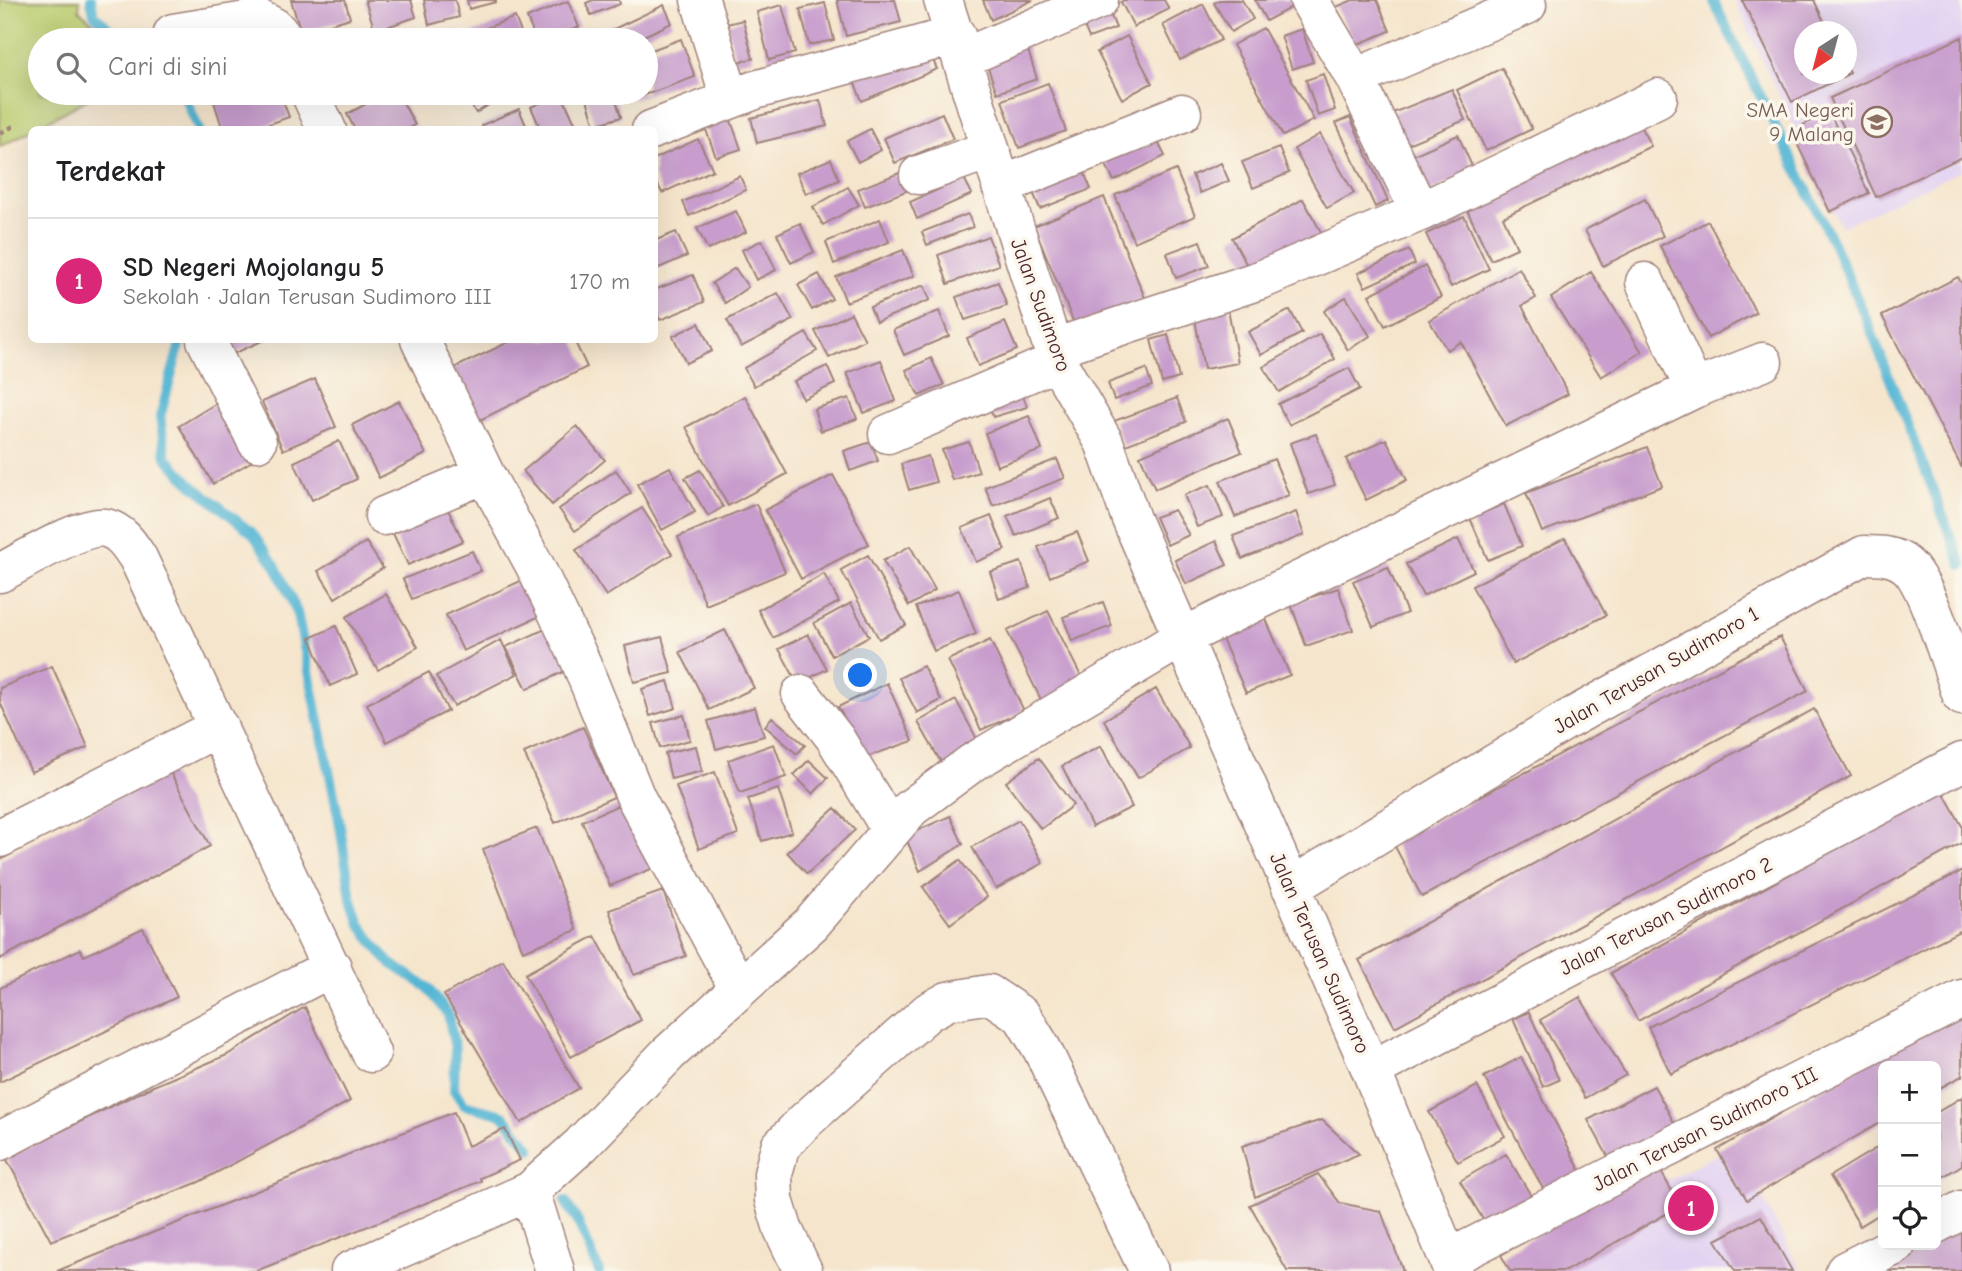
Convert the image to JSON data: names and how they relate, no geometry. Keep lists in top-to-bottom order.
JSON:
{
  "streets": {
    "street": [
      "Jalan Sudimoro",
      "Jalan Terusan Sudimoro 1",
      "Jalan Terusan Sudimoro 2",
      "Jalan Terusan Sudimoro",
      "Jalan Terusan Sudimoro III"
    ]
  },
  "crossings": [
    ["Jalan Sudimoro", "Jalan Terusan Sudimoro"],
    ["Jalan Terusan Sudimoro 1", "Jalan Terusan Sudimoro"],
    ["Jalan Terusan Sudimoro 2", "Jalan Terusan Sudimoro"],
    ["Jalan Terusan Sudimoro", "Jalan Terusan Sudimoro III"]
  ],
  "places": {
    "school or university": ["SMA Negeri 9 Malang"]
  },
  "north": "bottom left",
  "page": {
    "search": "Cari di sini",
    "heading": "Terdekat",
    "list": [
      {
        "mark": "1",
        "name": "SD Negeri Mojolangu 5",
        "note": "Sekolah · Jalan Terusan Sudimoro III",
        "value": "170 m"
      }
    ],
    "map_buttons": ["+", "−"],
    "pins": "1"
  }
}
